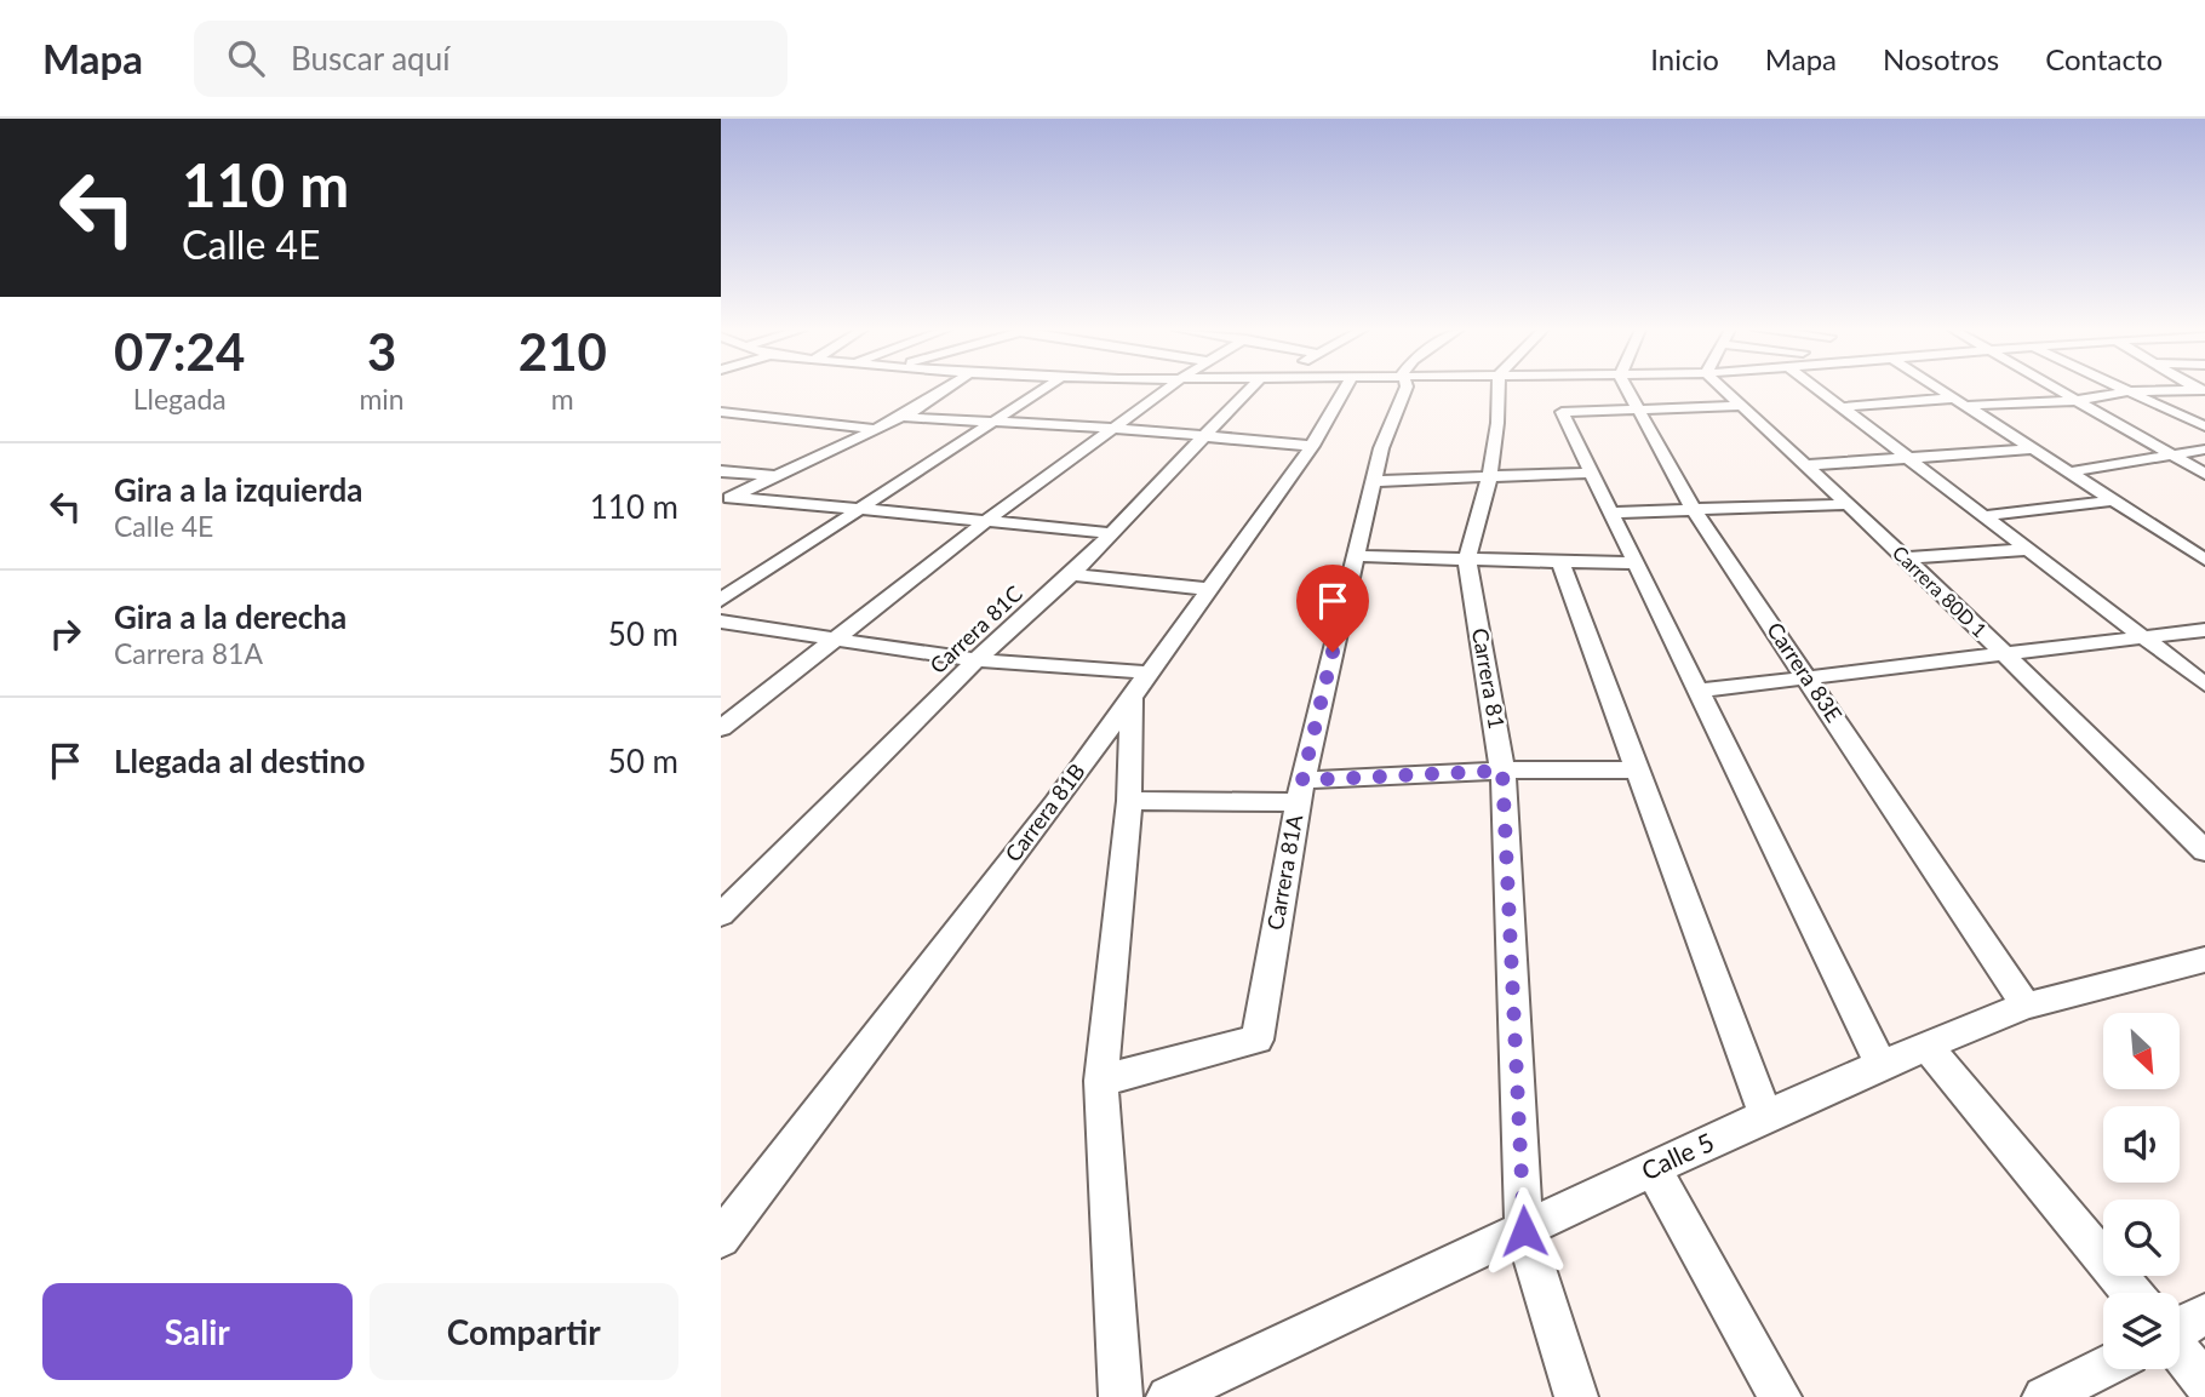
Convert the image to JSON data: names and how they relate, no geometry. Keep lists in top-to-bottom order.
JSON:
{
  "streets": {
    "street": [
      "Carrera 80D 1",
      "Carrera 81C",
      "Carrera 83E",
      "Carrera 81",
      "Carrera 81B",
      "Carrera 81A",
      "Calle 5"
    ]
  },
  "crossings": [
    ["Carrera 83E", "Calle 5"],
    ["Carrera 81", "Calle 5"]
  ],
  "north": "bottom right",
  "page": {
    "header": "Mapa",
    "search": "Buscar aquí",
    "nav": [
      "Inicio",
      "Mapa",
      "Nosotros",
      "Contacto"
    ],
    "turn": ["110 m", "Calle 4E"],
    "eta": [
      "07:24",
      "Llegada",
      "3",
      "min",
      "210",
      "m"
    ],
    "list": [
      {
        "name": "Gira a la izquierda",
        "note": "Calle 4E",
        "value": "110 m"
      },
      {
        "name": "Gira a la derecha",
        "note": "Carrera 81A",
        "value": "50 m"
      },
      {
        "name": "Llegada al destino",
        "value": "50 m"
      }
    ],
    "buttons": ["Salir", "Compartir"]
  }
}
